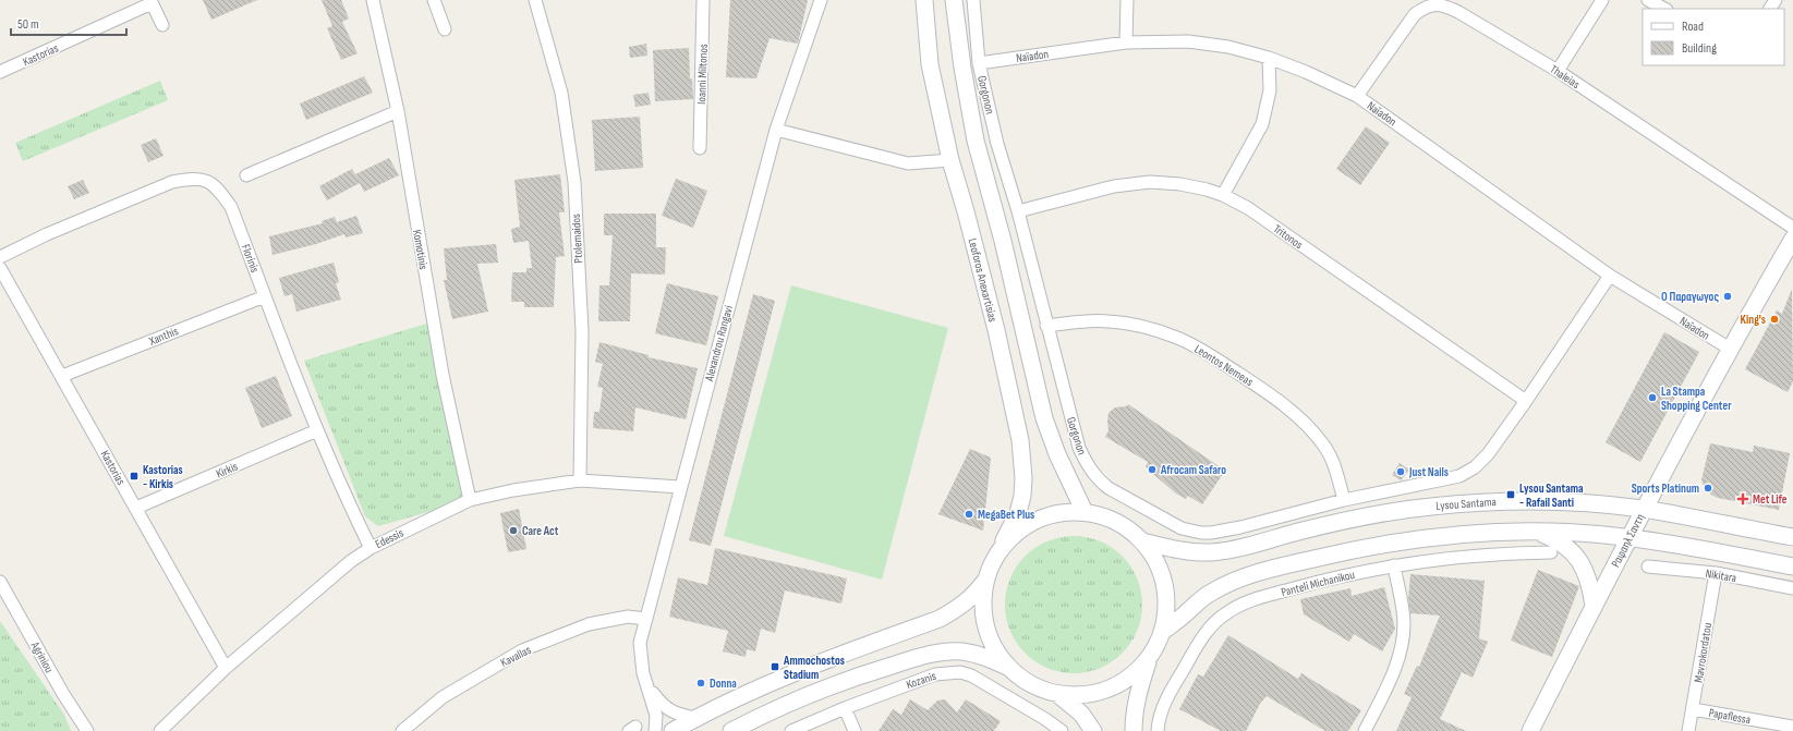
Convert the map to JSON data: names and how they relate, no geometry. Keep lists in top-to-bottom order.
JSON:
{
  "streets": {
    "main road": ["Leoforos Anexartisias", "Lysou Santama", "Ραφαηλ Σαντη"],
    "street": [
      "Kastorias",
      "Naïadon",
      "Ioanni Miltonos",
      "Thaleias",
      "Gorgonon",
      "Tritonos",
      "Ptolemaidos",
      "Komotinis",
      "Florinis",
      "Xanthis",
      "Alexandrou Rangavi",
      "Leontos Nemeas",
      "Kirkis",
      "Edessis",
      "Nikitara",
      "Panteli Michanikou",
      "Mavrokordatou",
      "Kavallas",
      "Agriniou",
      "Kozanis",
      "Papaflessa"
    ]
  },
  "crossings": [
    ["Kastorias", "Xanthis"],
    ["Kastorias", "Kirkis"],
    ["Kastorias", "Edessis"],
    ["Naïadon", "Thaleias"],
    ["Naïadon", "Gorgonon"],
    ["Naïadon", "Ραφαηλ Σαντη"],
    ["Gorgonon", "Tritonos"],
    ["Gorgonon", "Leontos Nemeas"],
    ["Ptolemaidos", "Edessis"],
    ["Komotinis", "Edessis"],
    ["Florinis", "Xanthis"],
    ["Florinis", "Kirkis"],
    ["Florinis", "Edessis"],
    ["Alexandrou Rangavi", "Edessis"],
    ["Alexandrou Rangavi", "Kavallas"],
    ["Lysou Santama", "Ραφαηλ Σαντη"],
    ["Nikitara", "Mavrokordatou"],
    ["Mavrokordatou", "Papaflessa"]
  ],
  "places": {
    "other": [
      "Ο Παραγωγος",
      "King's",
      "La Stampa Shopping Center",
      "Afrocam Safaro",
      "Just Nails",
      "Sports Platinum",
      "MegaBet Plus",
      "Care Act",
      "Donna"
    ],
    "transit": ["Kastorias - Kirkis", "Lysou Santama - Rafail Santi", "Ammochostos Stadium"],
    "health": ["Met Life"]
  },
  "legend": ["Road", "Building"],
  "scale_bar": "50 m"
}
